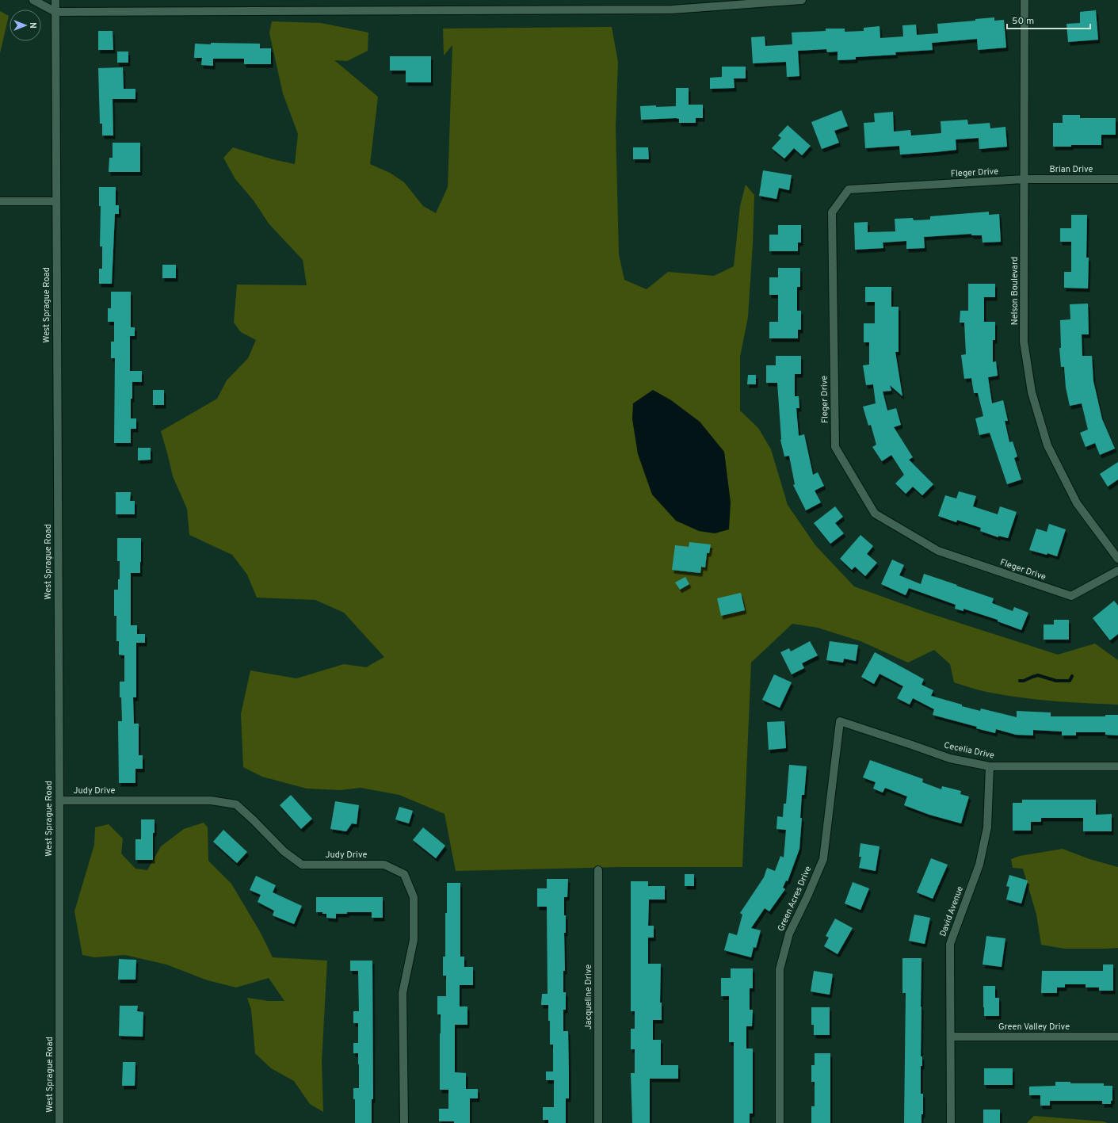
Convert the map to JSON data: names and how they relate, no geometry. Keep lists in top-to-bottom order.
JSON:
{
  "streets": {
    "street": [
      "Brian Drive",
      "Fleger Drive",
      "Nelson Boulevard",
      "West Sprague Road",
      "Cecelia Drive",
      "Judy Drive",
      "Green Acres Drive",
      "David Avenue",
      "Jacqueline Drive",
      "Green Valley Drive"
    ]
  },
  "crossings": [
    ["Brian Drive", "Fleger Drive"],
    ["Brian Drive", "Nelson Boulevard"],
    ["Fleger Drive", "Nelson Boulevard"],
    ["West Sprague Road", "Judy Drive"],
    ["Cecelia Drive", "Green Acres Drive"],
    ["Cecelia Drive", "David Avenue"],
    ["David Avenue", "Green Valley Drive"]
  ],
  "scale_bar": "50 m",
  "north": "right"
}
